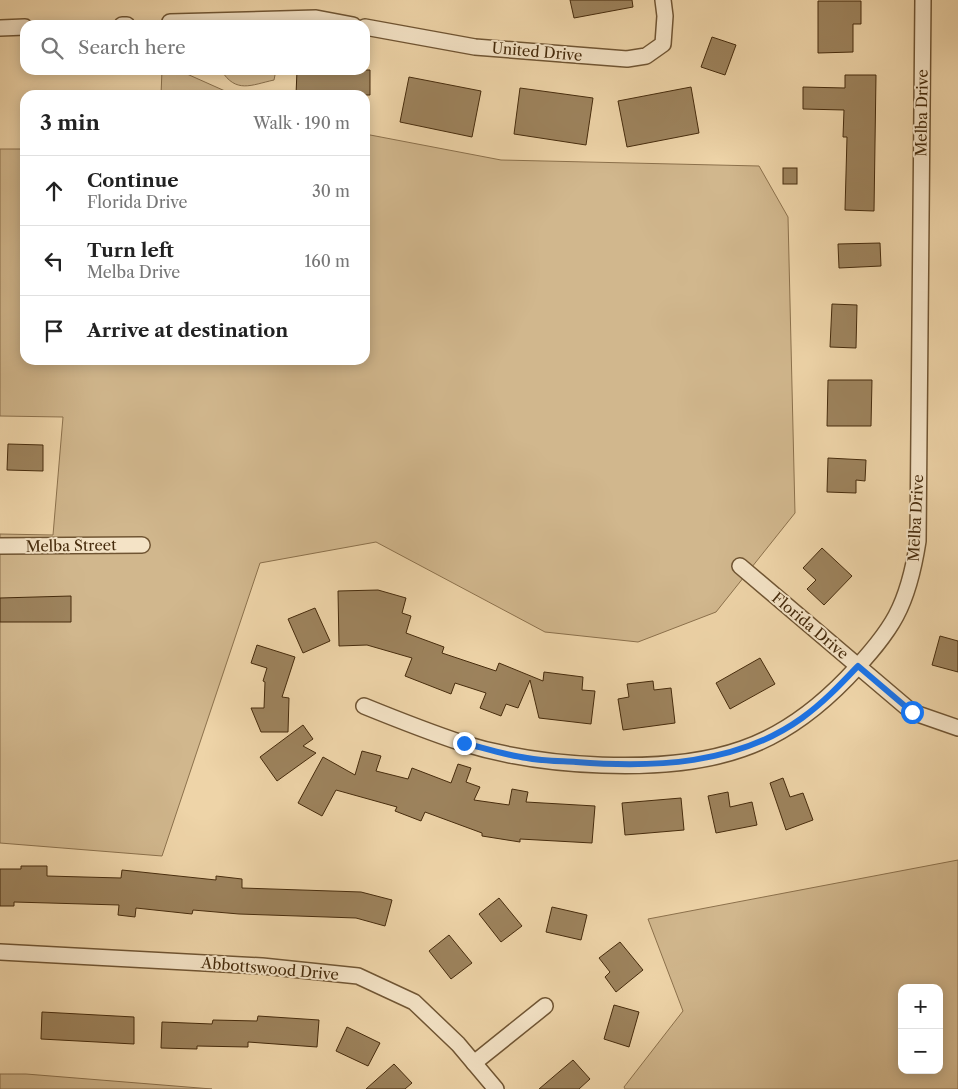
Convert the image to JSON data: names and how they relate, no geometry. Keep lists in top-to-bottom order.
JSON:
{
  "streets": {
    "street": [
      "United Drive",
      "Melba Drive",
      "Melba Street",
      "Florida Drive",
      "Abbottswood Drive"
    ]
  },
  "crossings": [
    ["Melba Drive", "Florida Drive"]
  ],
  "page": {
    "search": "Search here",
    "heading": ["3 min", "Walk · 190 m"],
    "list": [
      ["Continue", "Florida Drive", "30 m"],
      ["Turn left", "Melba Drive", "160 m"],
      "Arrive at destination"
    ],
    "map_buttons": ["+", "−"]
  }
}
